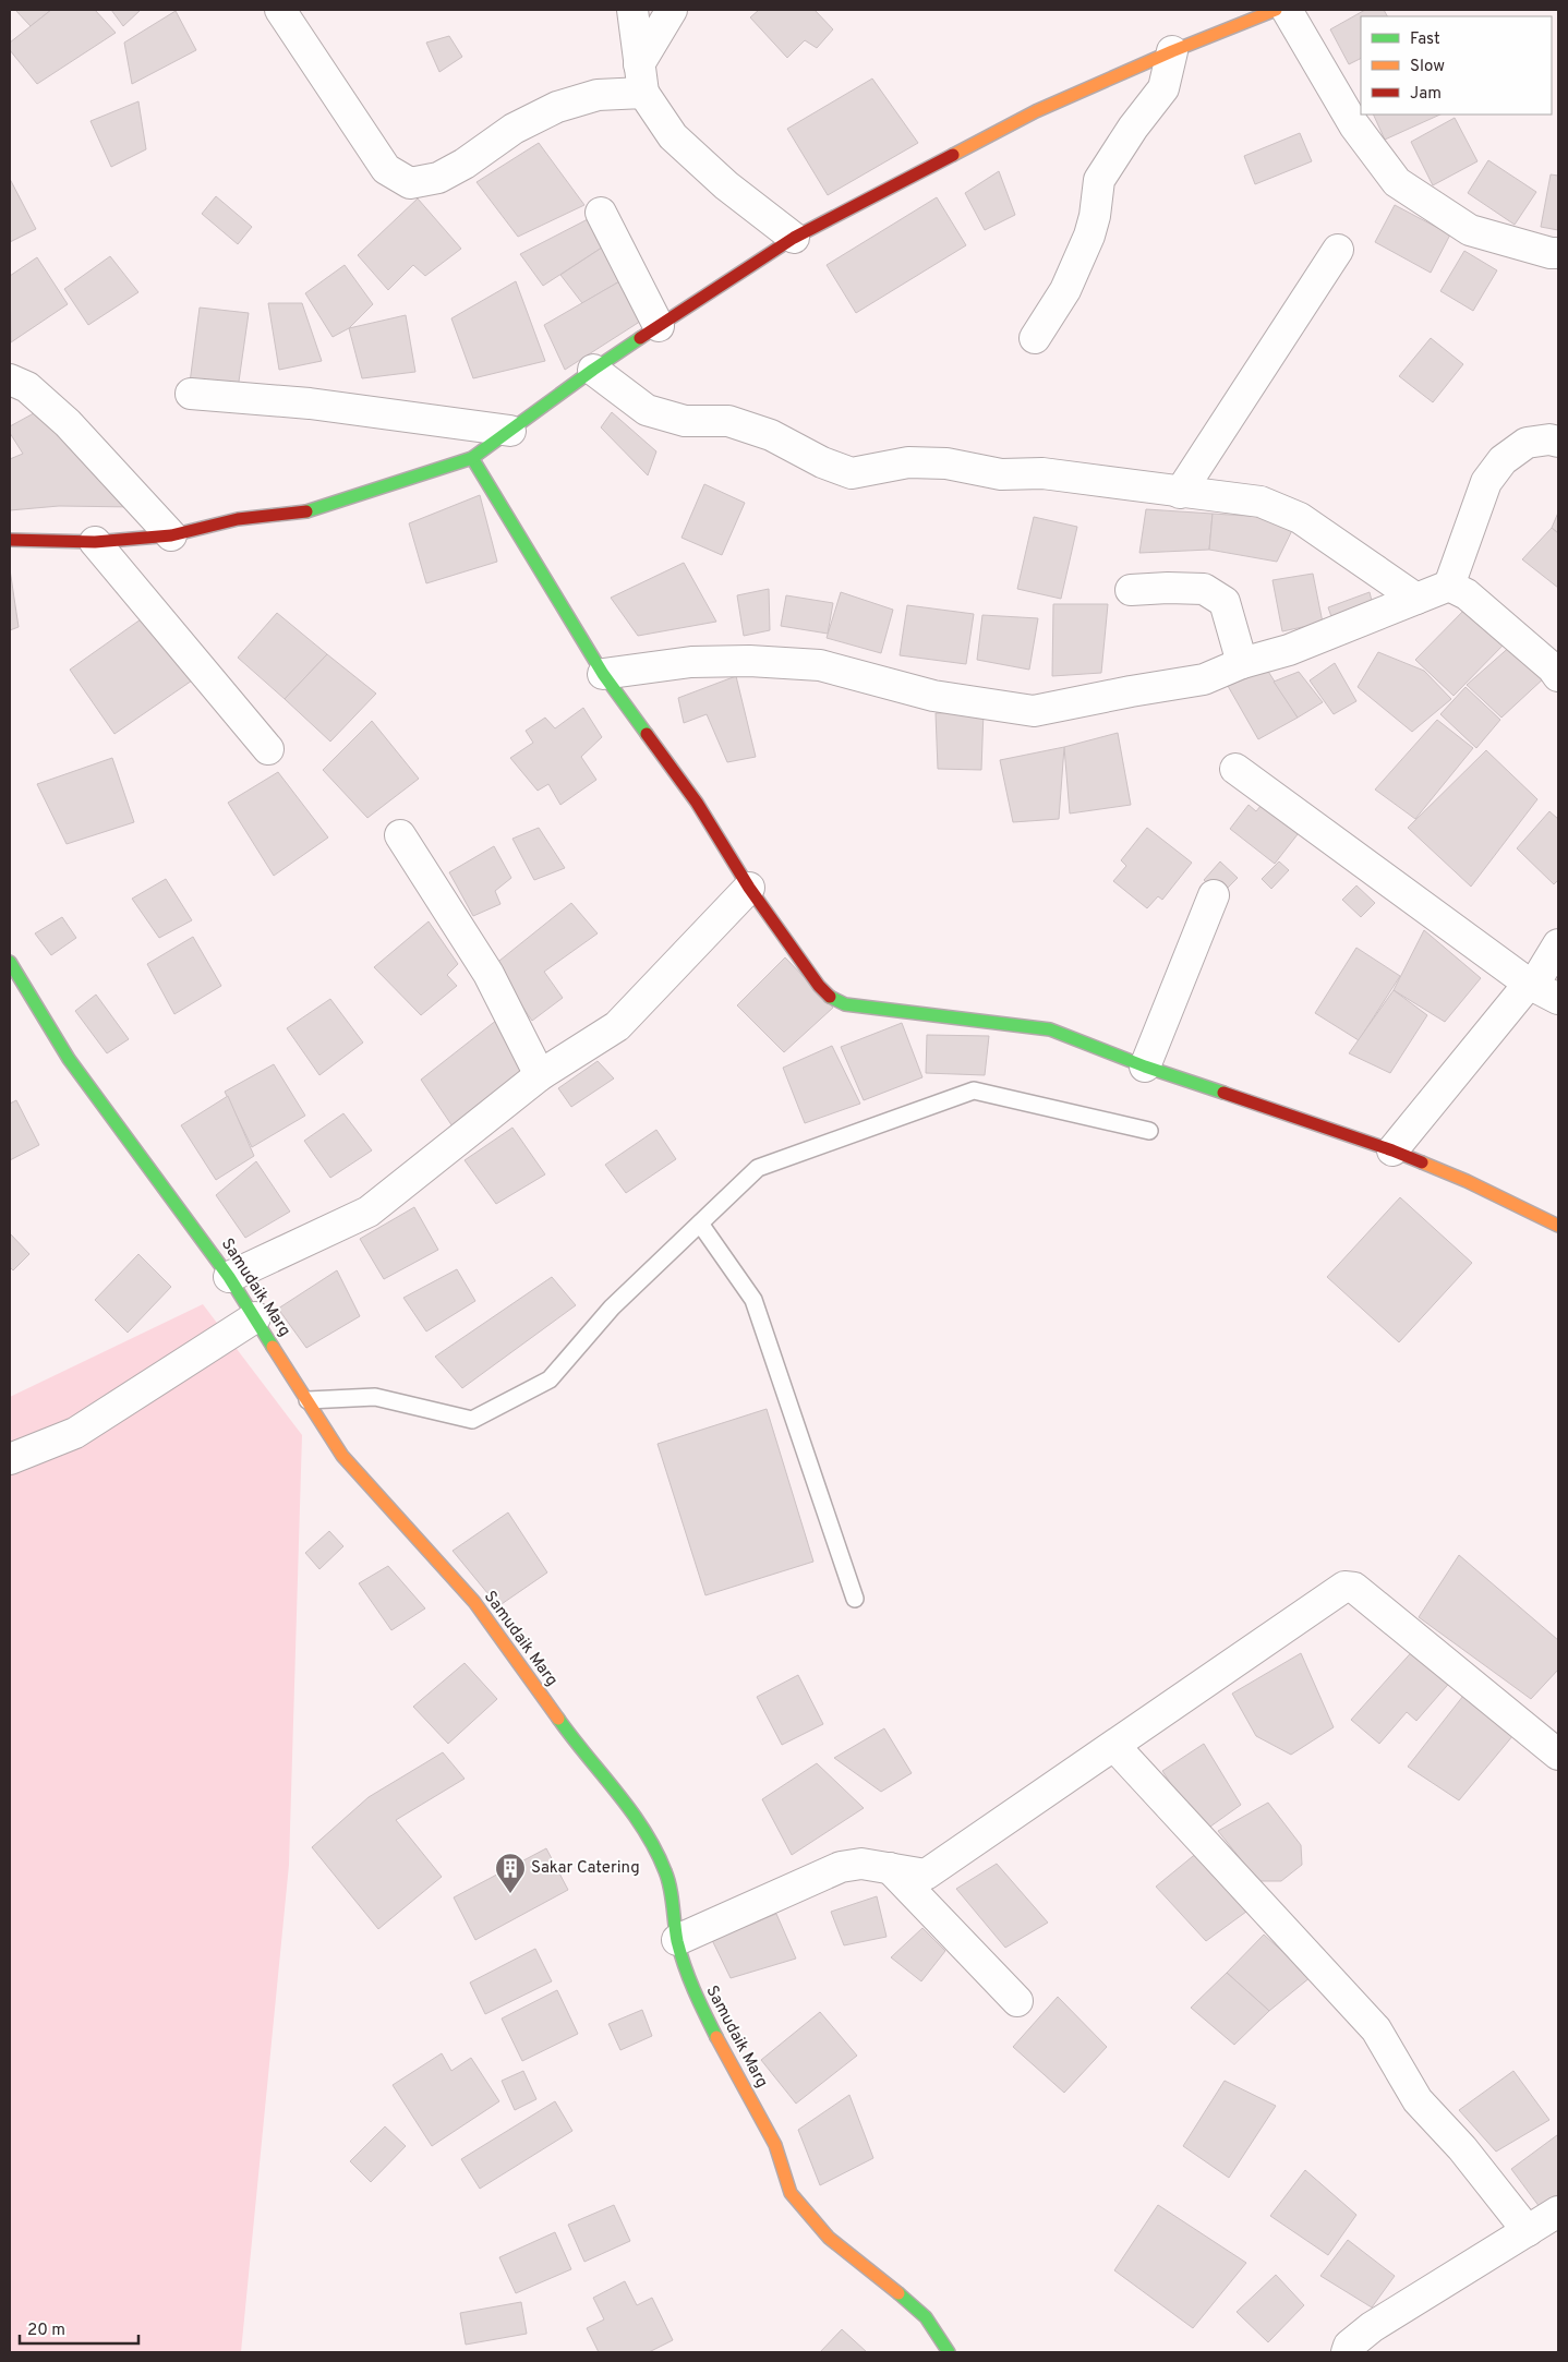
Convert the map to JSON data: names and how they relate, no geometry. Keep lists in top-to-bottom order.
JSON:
{
  "streets": {
    "street": ["Samudaik Marg"]
  },
  "places": {
    "building": ["Sakar Catering"]
  },
  "legend": ["Fast", "Slow", "Jam"],
  "scale_bar": "20 m"
}
